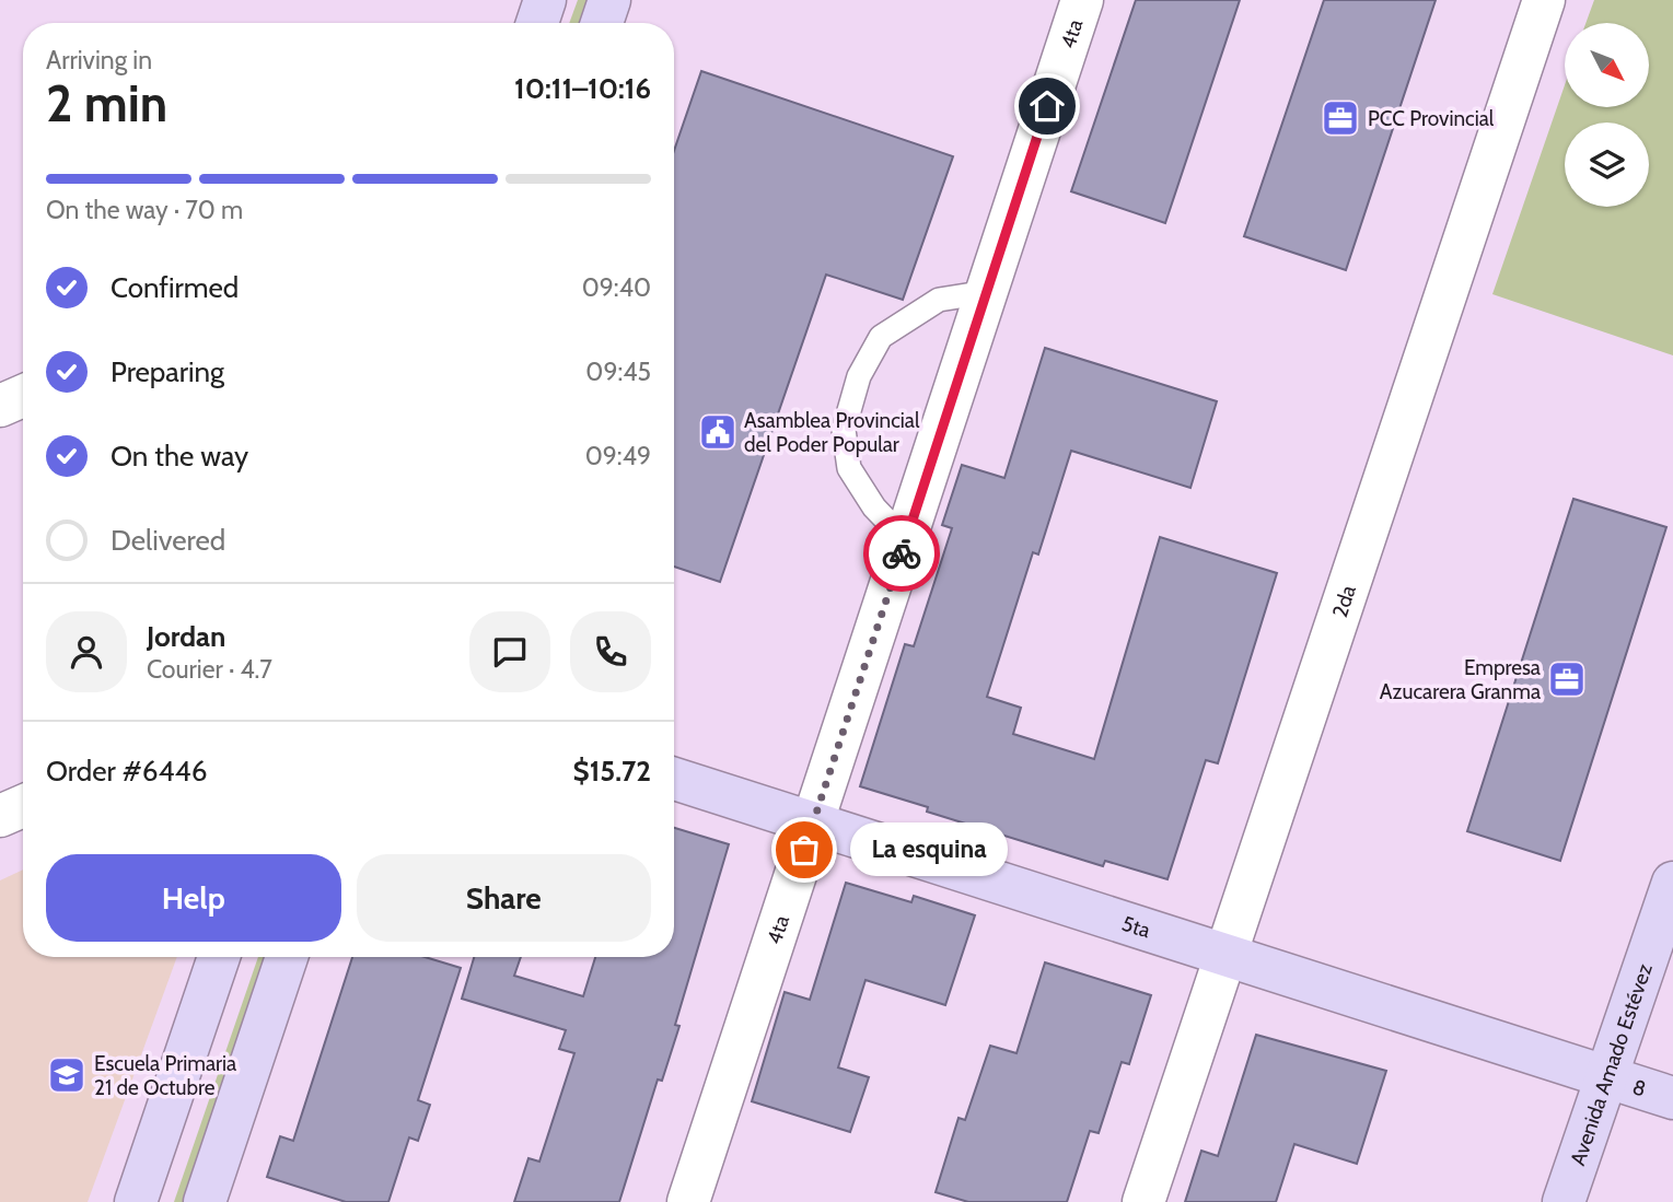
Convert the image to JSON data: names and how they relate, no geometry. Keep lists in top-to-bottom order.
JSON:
{
  "streets": {
    "street": [
      "4ta",
      "2da",
      "5ta",
      "Avenida Amado Estévez",
      "8"
    ]
  },
  "crossings": [
    ["4ta", "5ta"],
    ["2da", "5ta"],
    ["5ta", "Avenida Amado Estévez"],
    ["5ta", "8"],
    ["Avenida Amado Estévez", "8"]
  ],
  "places": {
    "office": ["PCC Provincial", "Empresa Azucarera Granma"],
    "public building": ["Asamblea Provincial del Poder Popular"],
    "other": ["La esquina"],
    "school or university": ["Escuela Primaria 21 de Octubre"]
  },
  "north": "bottom right",
  "page": {
    "heading": ["2 min", "Arriving in", "10:11–10:16"],
    "panel": [
      "Jordan",
      "Courier · 4.7",
      "Order #6446",
      "$15.72"
    ],
    "bar": "On the way · 70 m",
    "list": [
      ["Confirmed", "09:40"],
      ["Preparing", "09:45"],
      ["On the way", "09:49"],
      "Delivered"
    ],
    "bubble": "La esquina",
    "buttons": ["Help", "Share"]
  }
}
